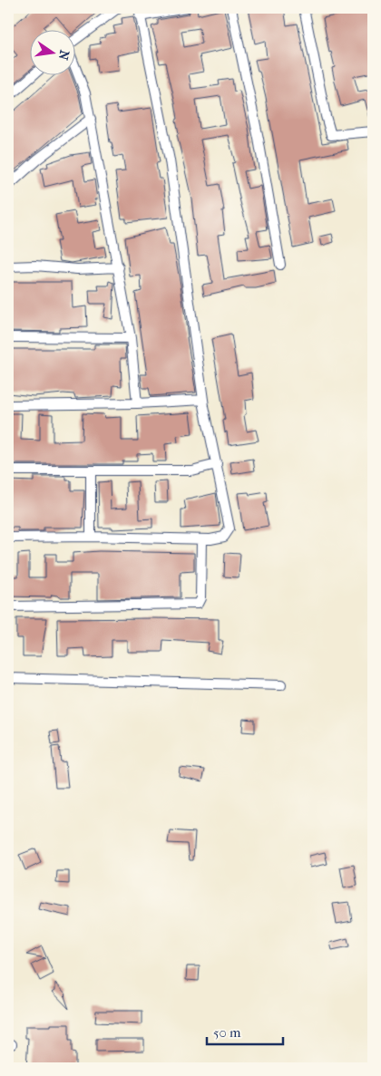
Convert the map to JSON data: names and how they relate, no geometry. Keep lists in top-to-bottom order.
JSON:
{
  "scale_bar": "50 m",
  "north": "right"
}
